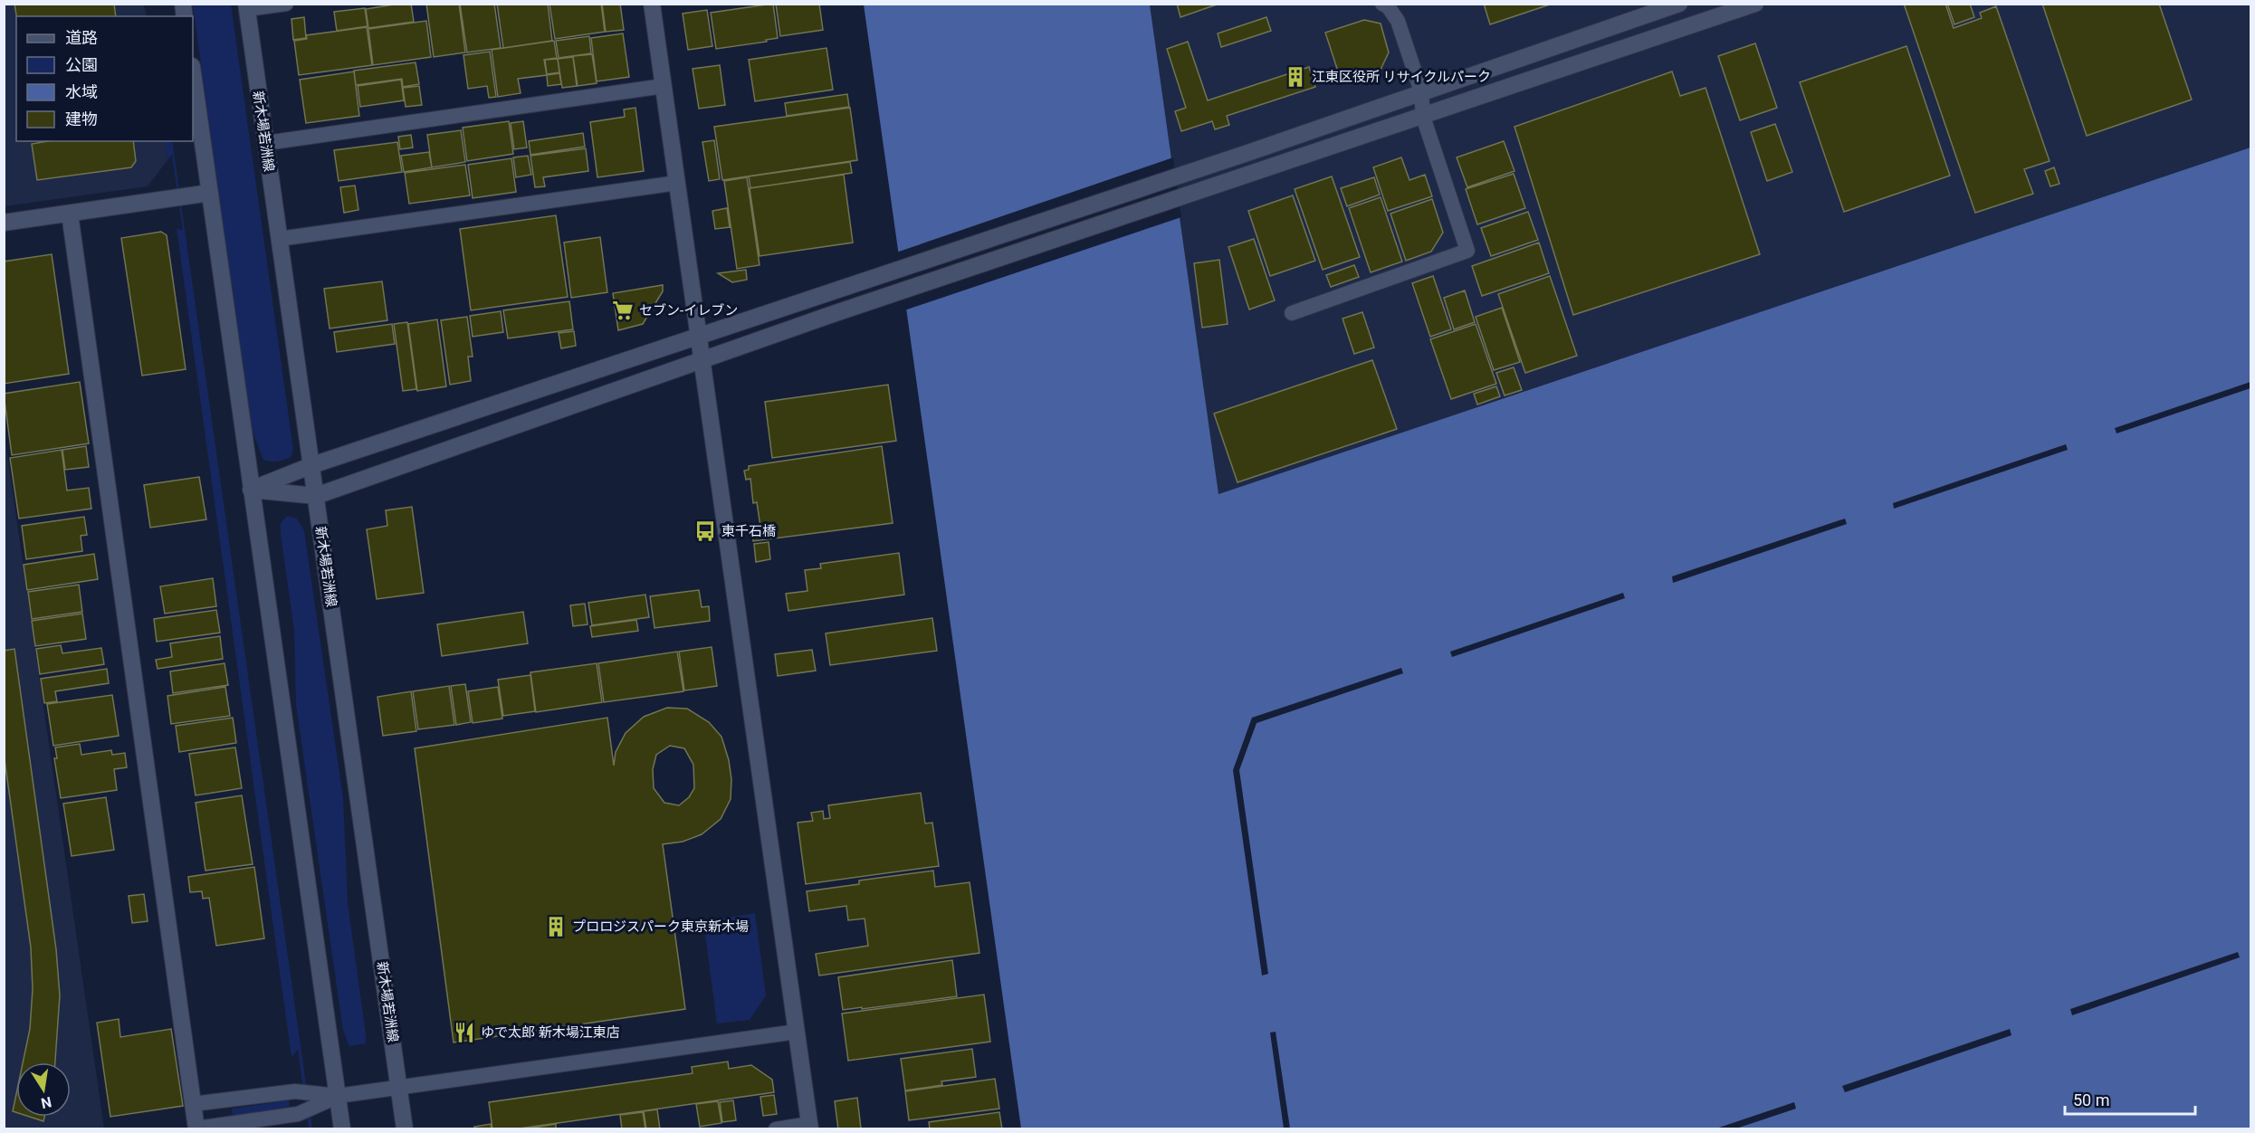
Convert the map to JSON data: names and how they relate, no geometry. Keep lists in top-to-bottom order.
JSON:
{
  "streets": {
    "street": ["新木場若洲線"]
  },
  "places": {
    "building": ["江東区役所 リサイクルパーク", "プロロジスパーク東京新木場"],
    "supermarket": ["セブン-イレブン"],
    "bus stop": ["東千石橋"],
    "restaurant": ["ゆで太郎 新木場江東店"]
  },
  "legend": [
    "道路",
    "公園",
    "水域",
    "建物"
  ],
  "scale_bar": "50 m",
  "north": "bottom"
}
